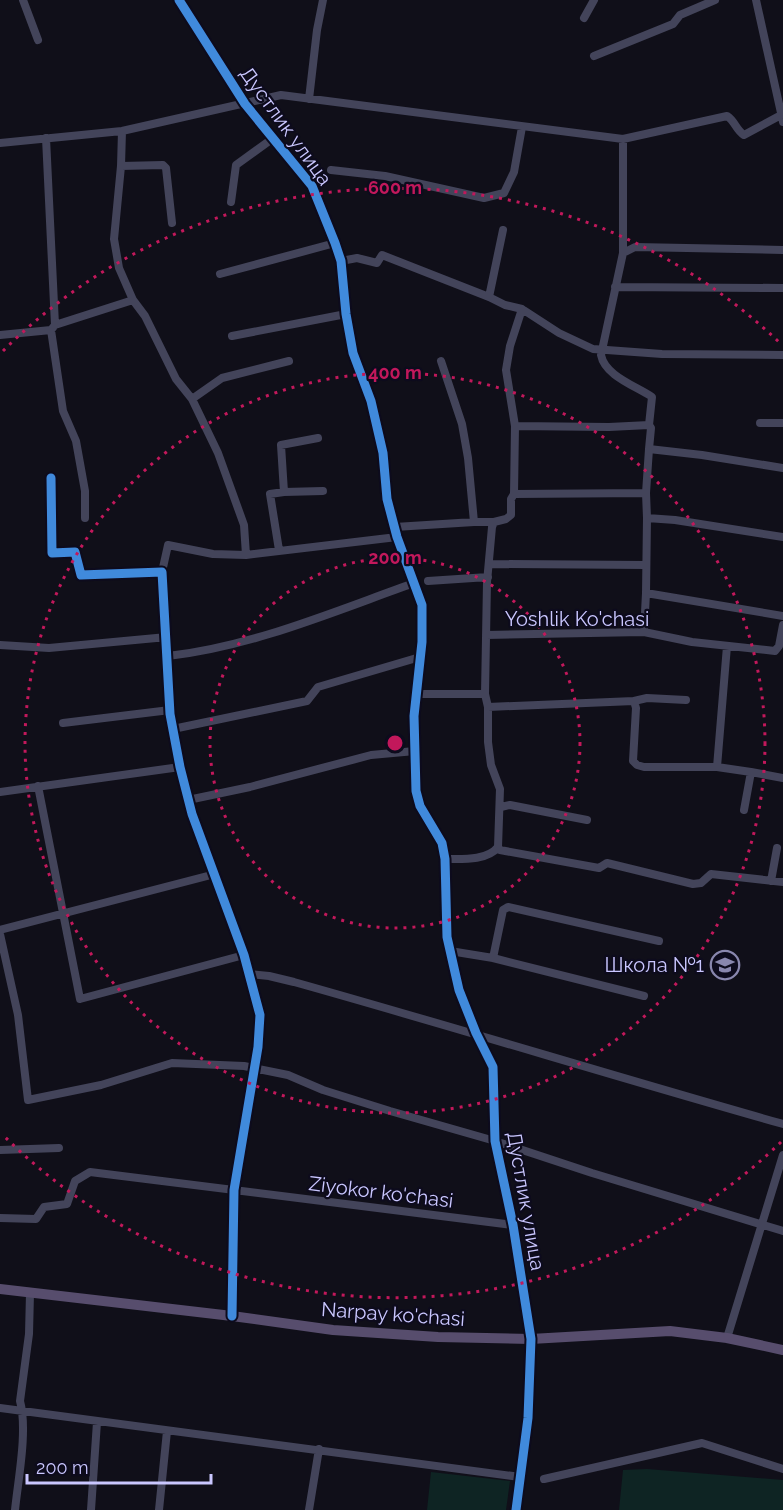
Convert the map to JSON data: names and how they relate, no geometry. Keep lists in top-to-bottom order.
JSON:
{
  "streets": {
    "main road": ["Narpay ko'chasi"],
    "street": ["Дустлик улица", "Yoshlik Ko'chasi", "Ziyokor ko'chasi"]
  },
  "crossings": [
    ["Дустлик улица", "Ziyokor ko'chasi"],
    ["Дустлик улица", "Narpay ko'chasi"]
  ],
  "places": {
    "school or university": ["Школа №1"]
  },
  "scale_bar": "200 m",
  "rings": ["600 m", "400 m", "200 m"]
}
